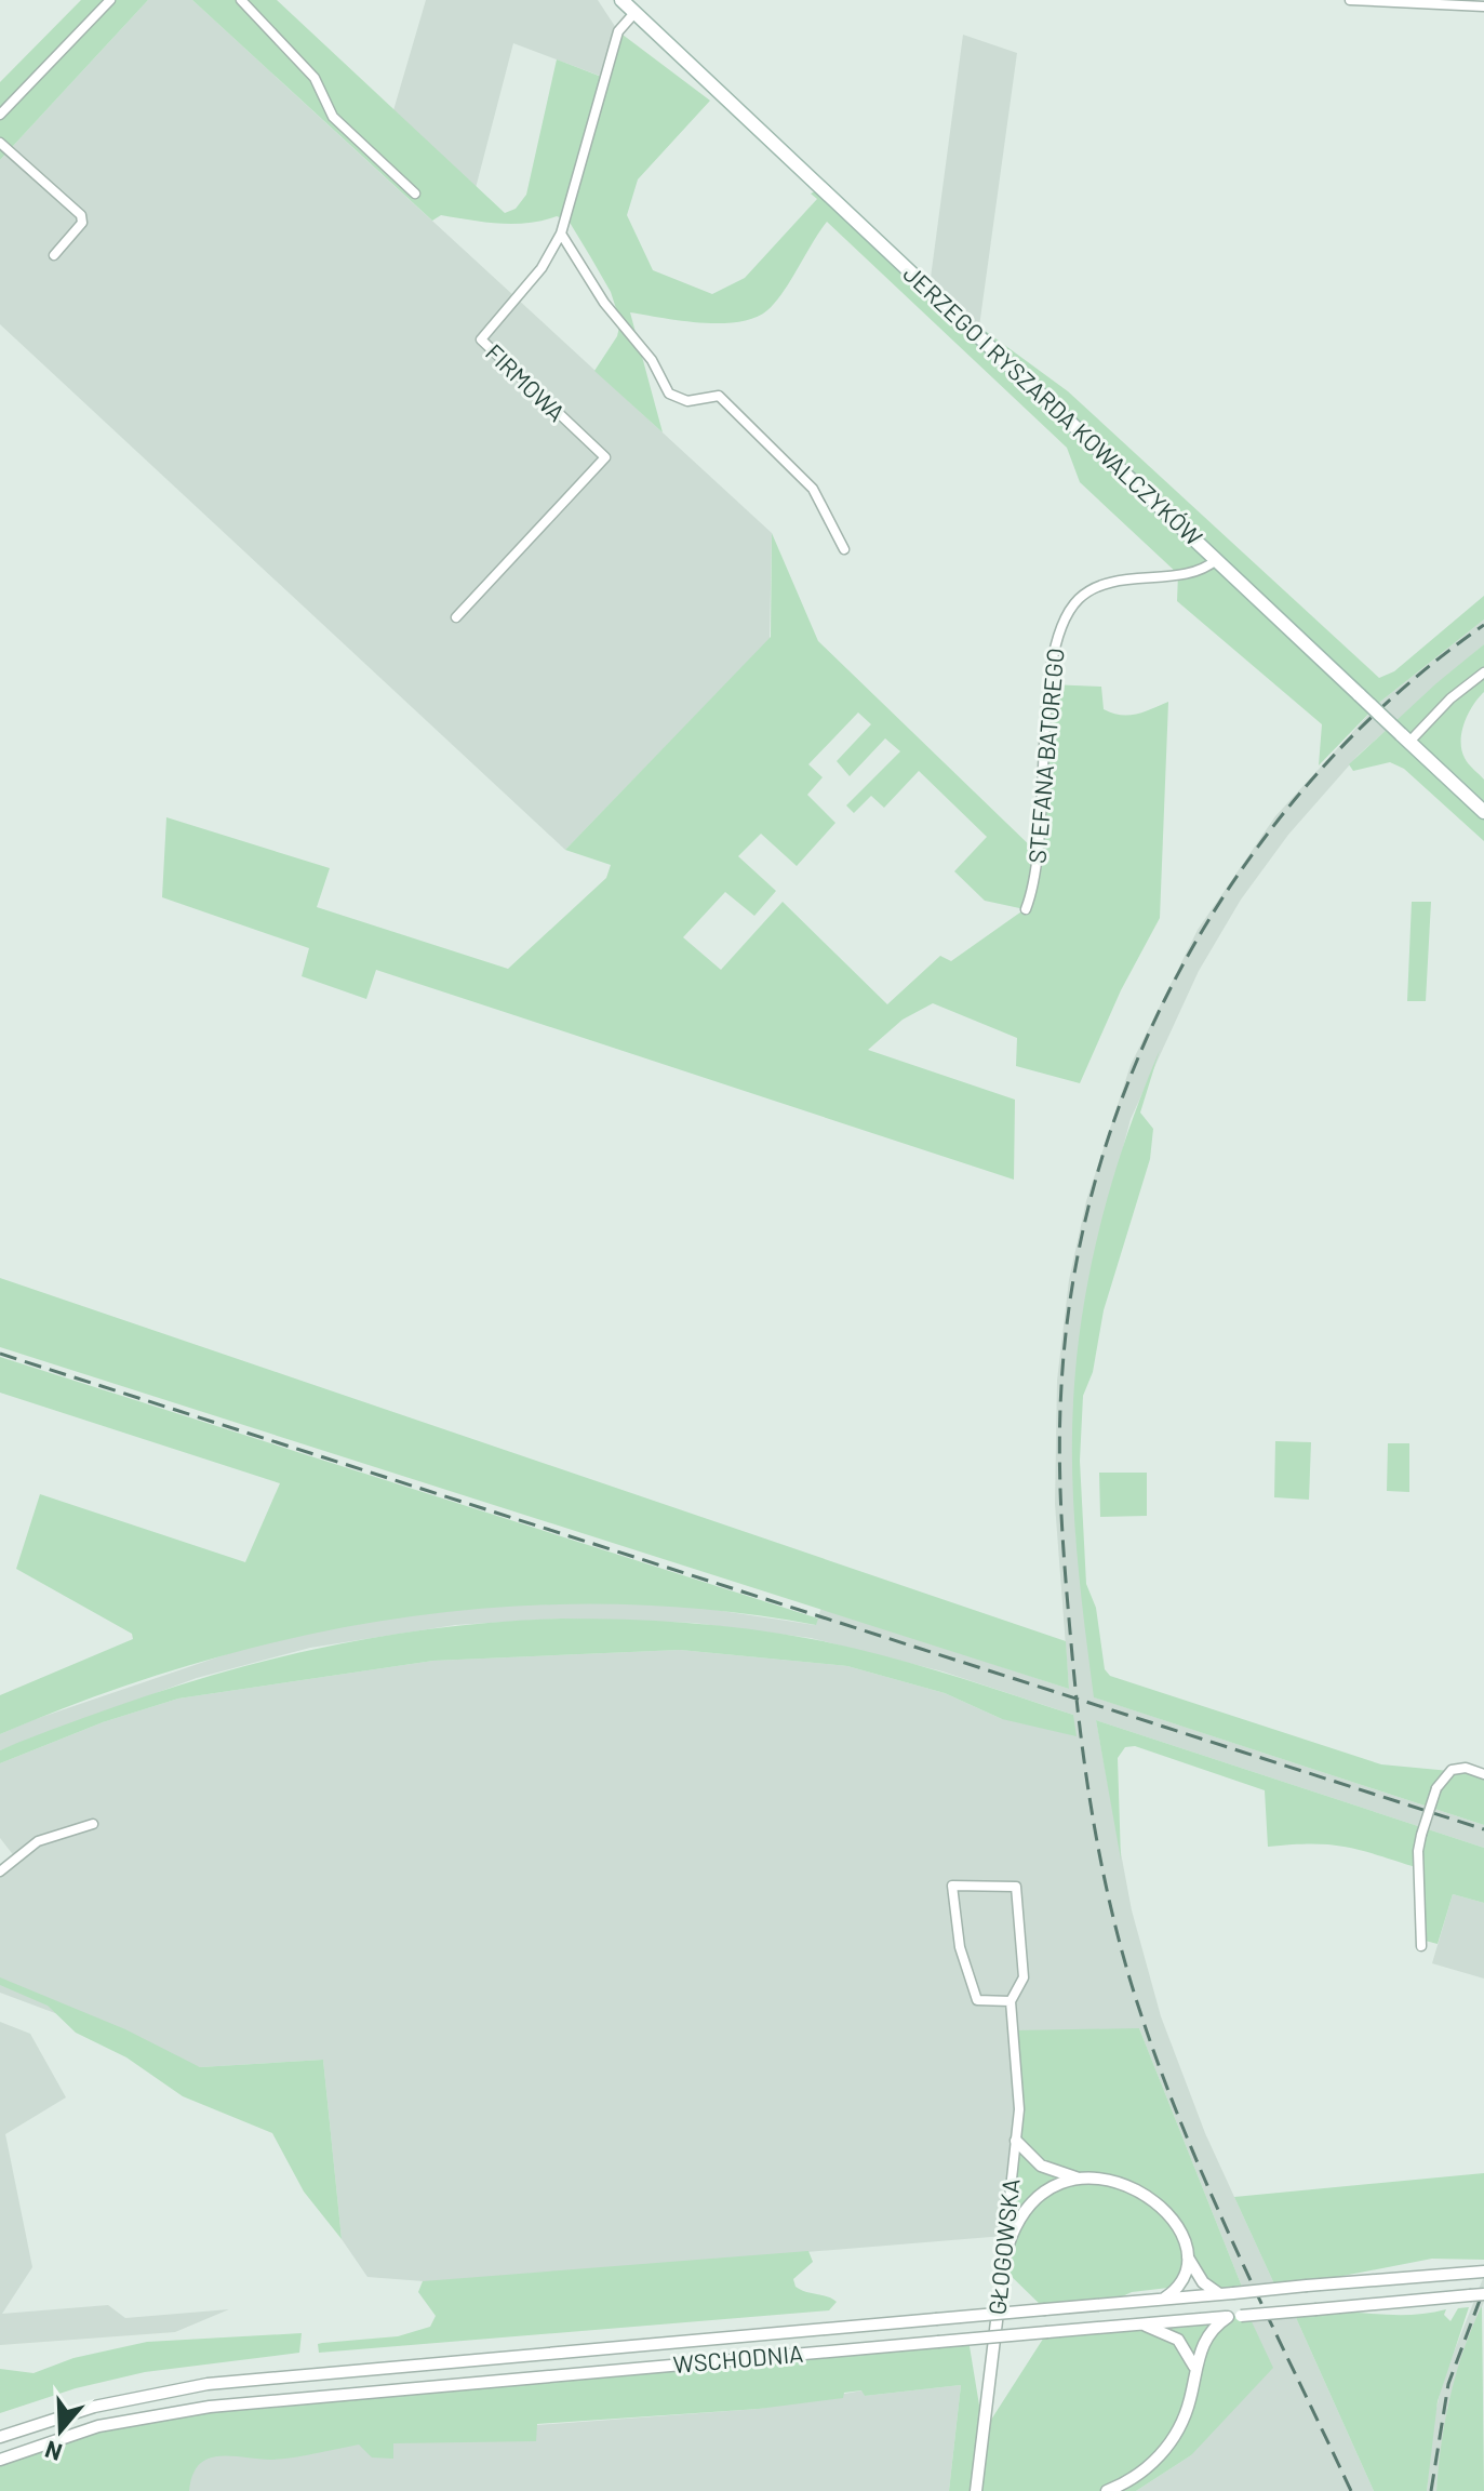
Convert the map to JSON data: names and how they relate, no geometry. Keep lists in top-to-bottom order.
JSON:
{
  "streets": {
    "main road": ["JERZEGO I RYSZARDA KOWALCZYKÓW"],
    "street": [
      "FIRMOWA",
      "STEFANA BATOREGO",
      "GŁOGOWSKA",
      "WSCHODNIA"
    ]
  },
  "crossings": [
    ["FIRMOWA", "JERZEGO I RYSZARDA KOWALCZYKÓW"],
    ["JERZEGO I RYSZARDA KOWALCZYKÓW", "STEFANA BATOREGO"]
  ],
  "north": "bottom"
}
